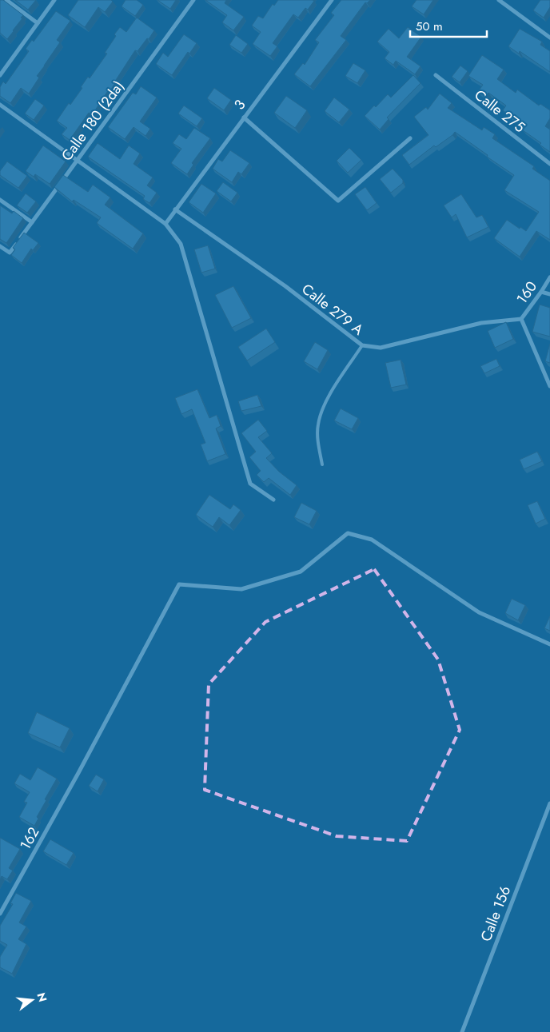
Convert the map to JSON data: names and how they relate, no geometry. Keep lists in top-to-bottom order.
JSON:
{
  "streets": {
    "street": [
      "3",
      "Calle 275",
      "Calle 180 (2da)",
      "160",
      "Calle 279 A",
      "162",
      "Calle 156"
    ]
  },
  "crossings": [
    ["3", "Calle 279 A"],
    ["160", "Calle 279 A"]
  ],
  "scale_bar": "50 m",
  "north": "right"
}
